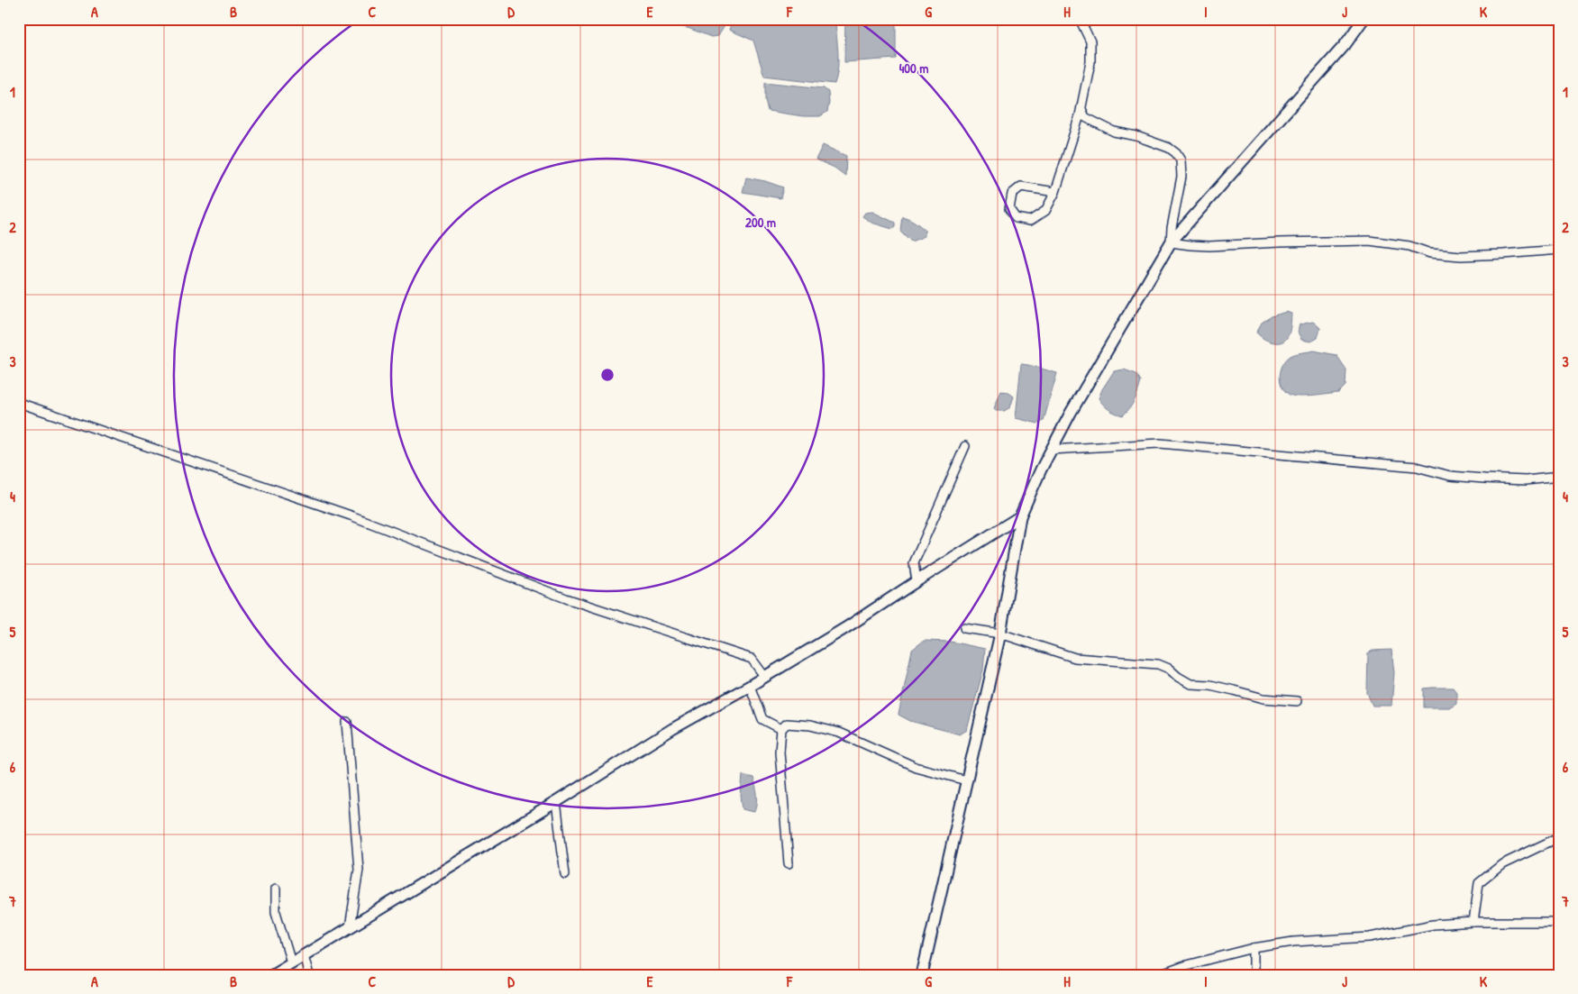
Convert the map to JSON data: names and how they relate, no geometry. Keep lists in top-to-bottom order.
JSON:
{
  "grid": {
    "columns": [
      "A",
      "B",
      "C",
      "D",
      "E",
      "F",
      "G",
      "H",
      "I",
      "J",
      "K"
    ],
    "rows": [
      "1",
      "2",
      "3",
      "4",
      "5",
      "6",
      "7"
    ]
  },
  "rings": ["400 m", "200 m"]
}
